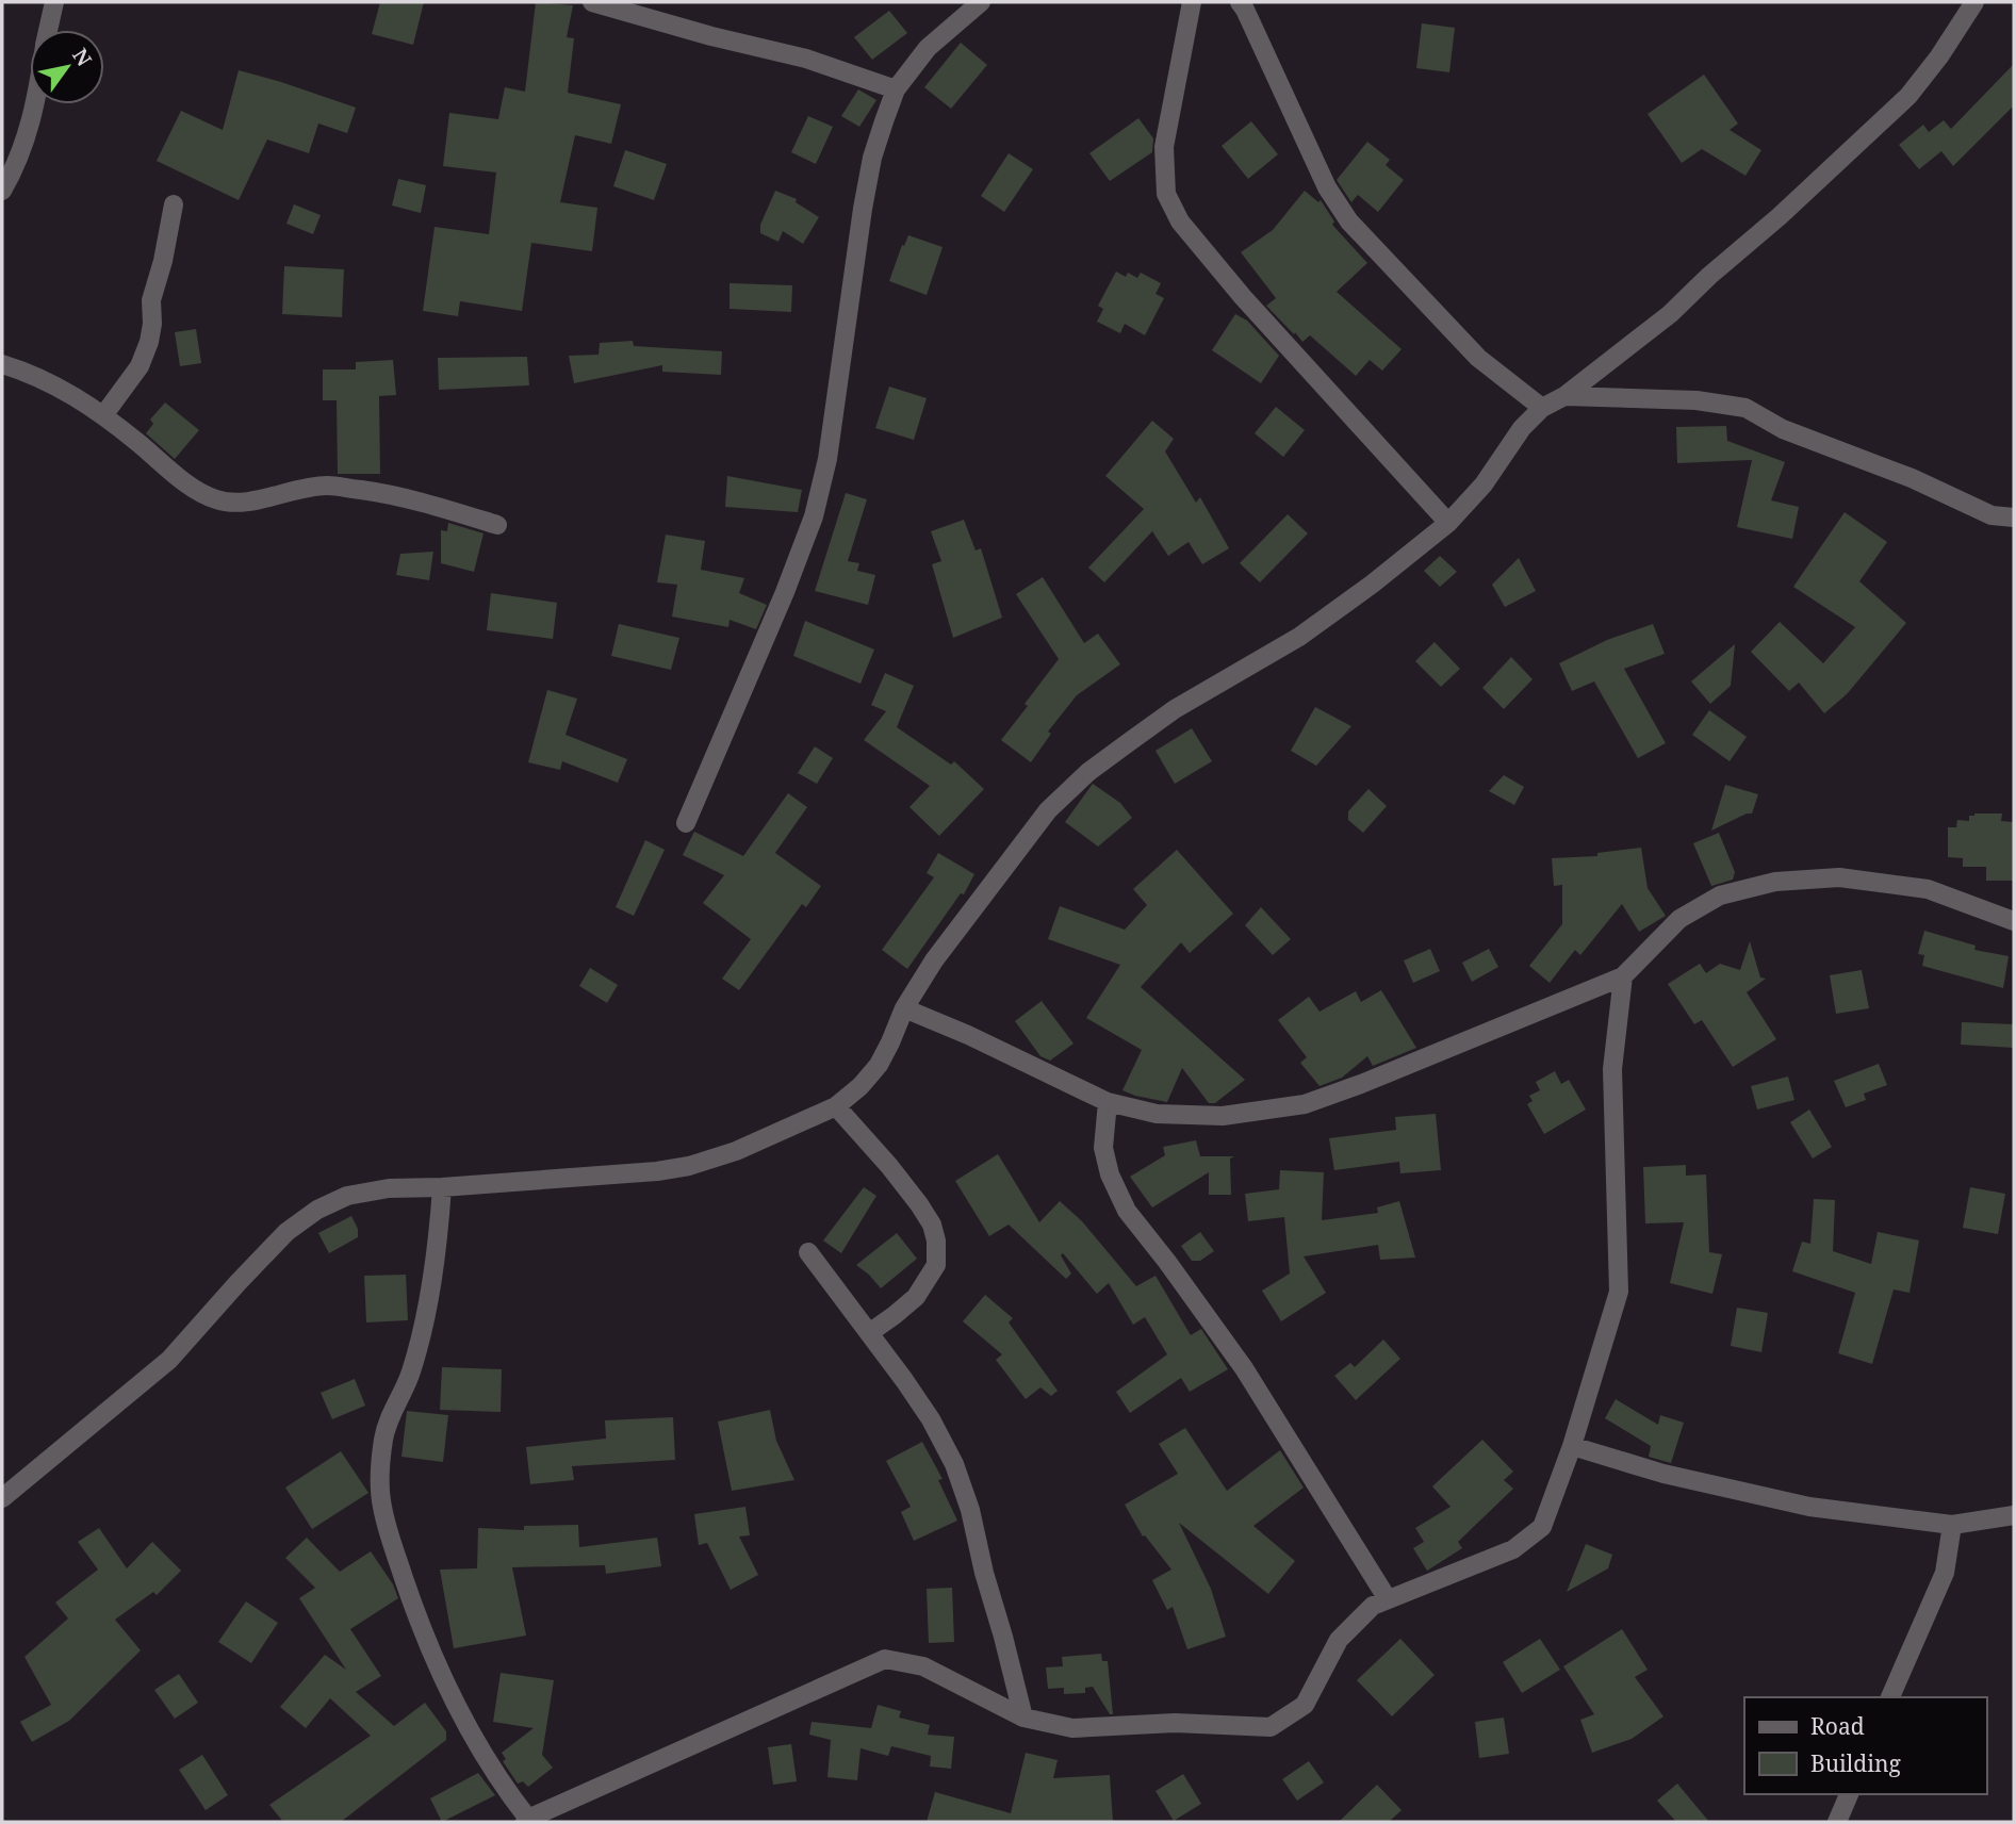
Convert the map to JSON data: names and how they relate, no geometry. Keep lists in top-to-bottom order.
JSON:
{
  "legend": ["Road", "Building"],
  "north": "top right"
}
